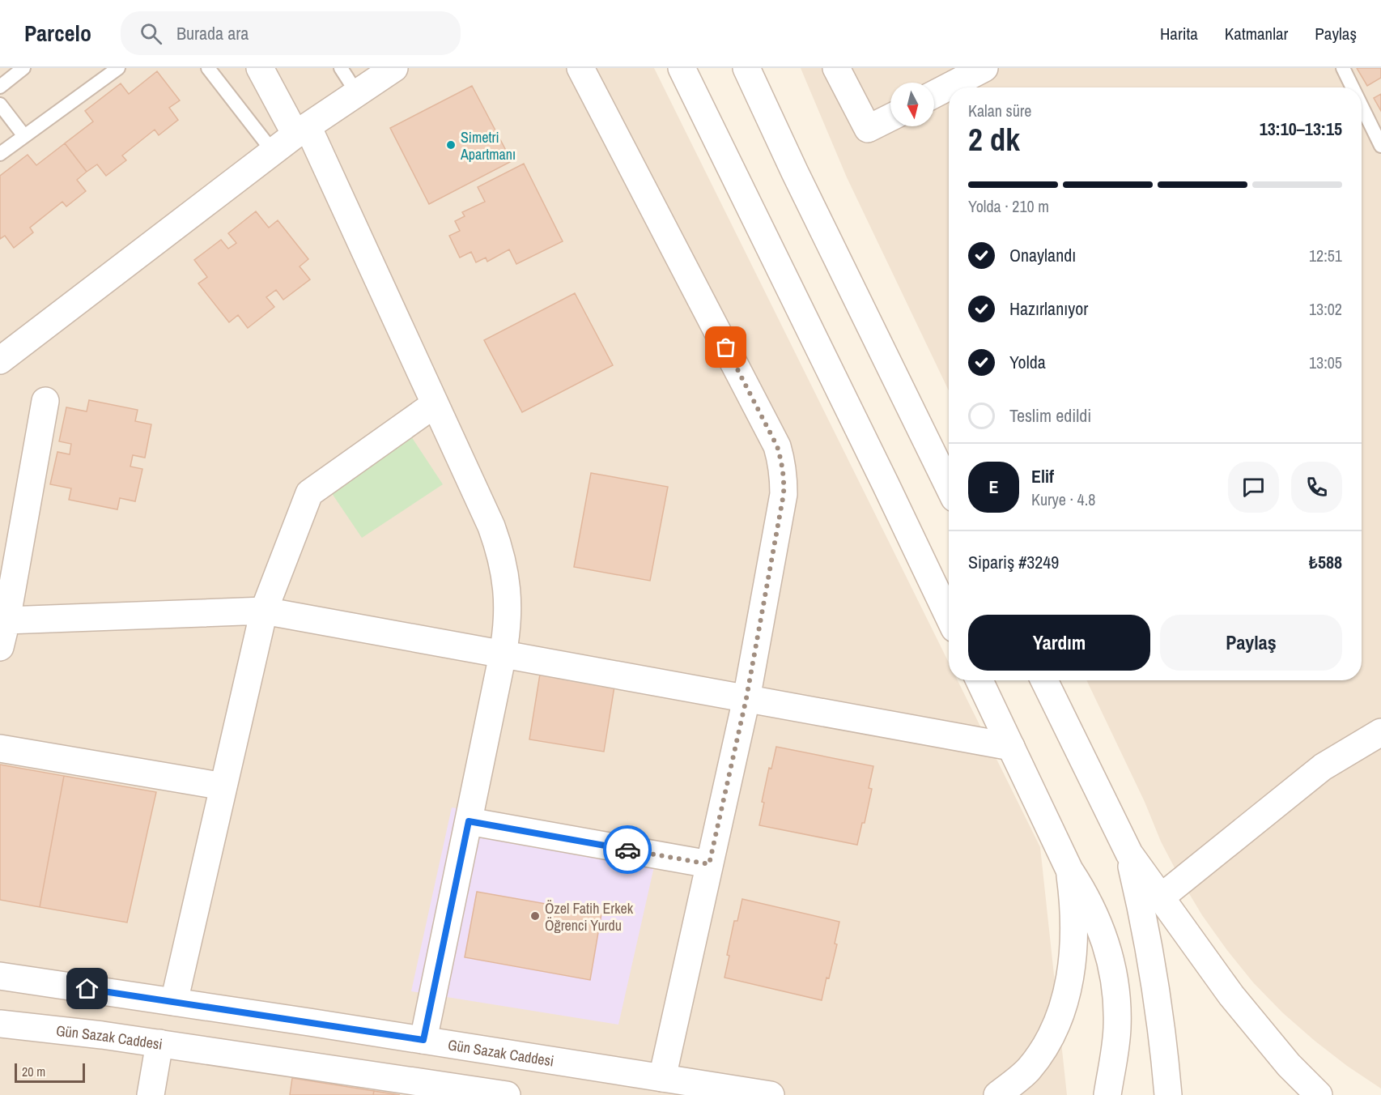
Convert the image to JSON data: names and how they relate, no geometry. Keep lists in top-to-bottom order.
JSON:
{
  "streets": {
    "street": ["Gün Sazak Caddesi"]
  },
  "places": ["Simetri Apartmanı", "Özel Fatih Erkek Öğrenci Yurdu"],
  "scale_bar": "20 m",
  "north": "bottom",
  "page": {
    "header": "Parcelo",
    "search": "Burada ara",
    "nav": ["Harita", "Katmanlar", "Paylaş"],
    "heading": ["2 dk", "Kalan süre", "13:10–13:15"],
    "panel": [
      "Elif",
      "Kurye · 4.8",
      "Sipariş #3249",
      "₺588"
    ],
    "bar": "Yolda · 210 m",
    "list": [
      ["Onaylandı", "12:51"],
      ["Hazırlanıyor", "13:02"],
      ["Yolda", "13:05"],
      "Teslim edildi"
    ],
    "round": "E",
    "buttons": ["Yardım", "Paylaş"],
    "scale": "20 m"
  }
}
